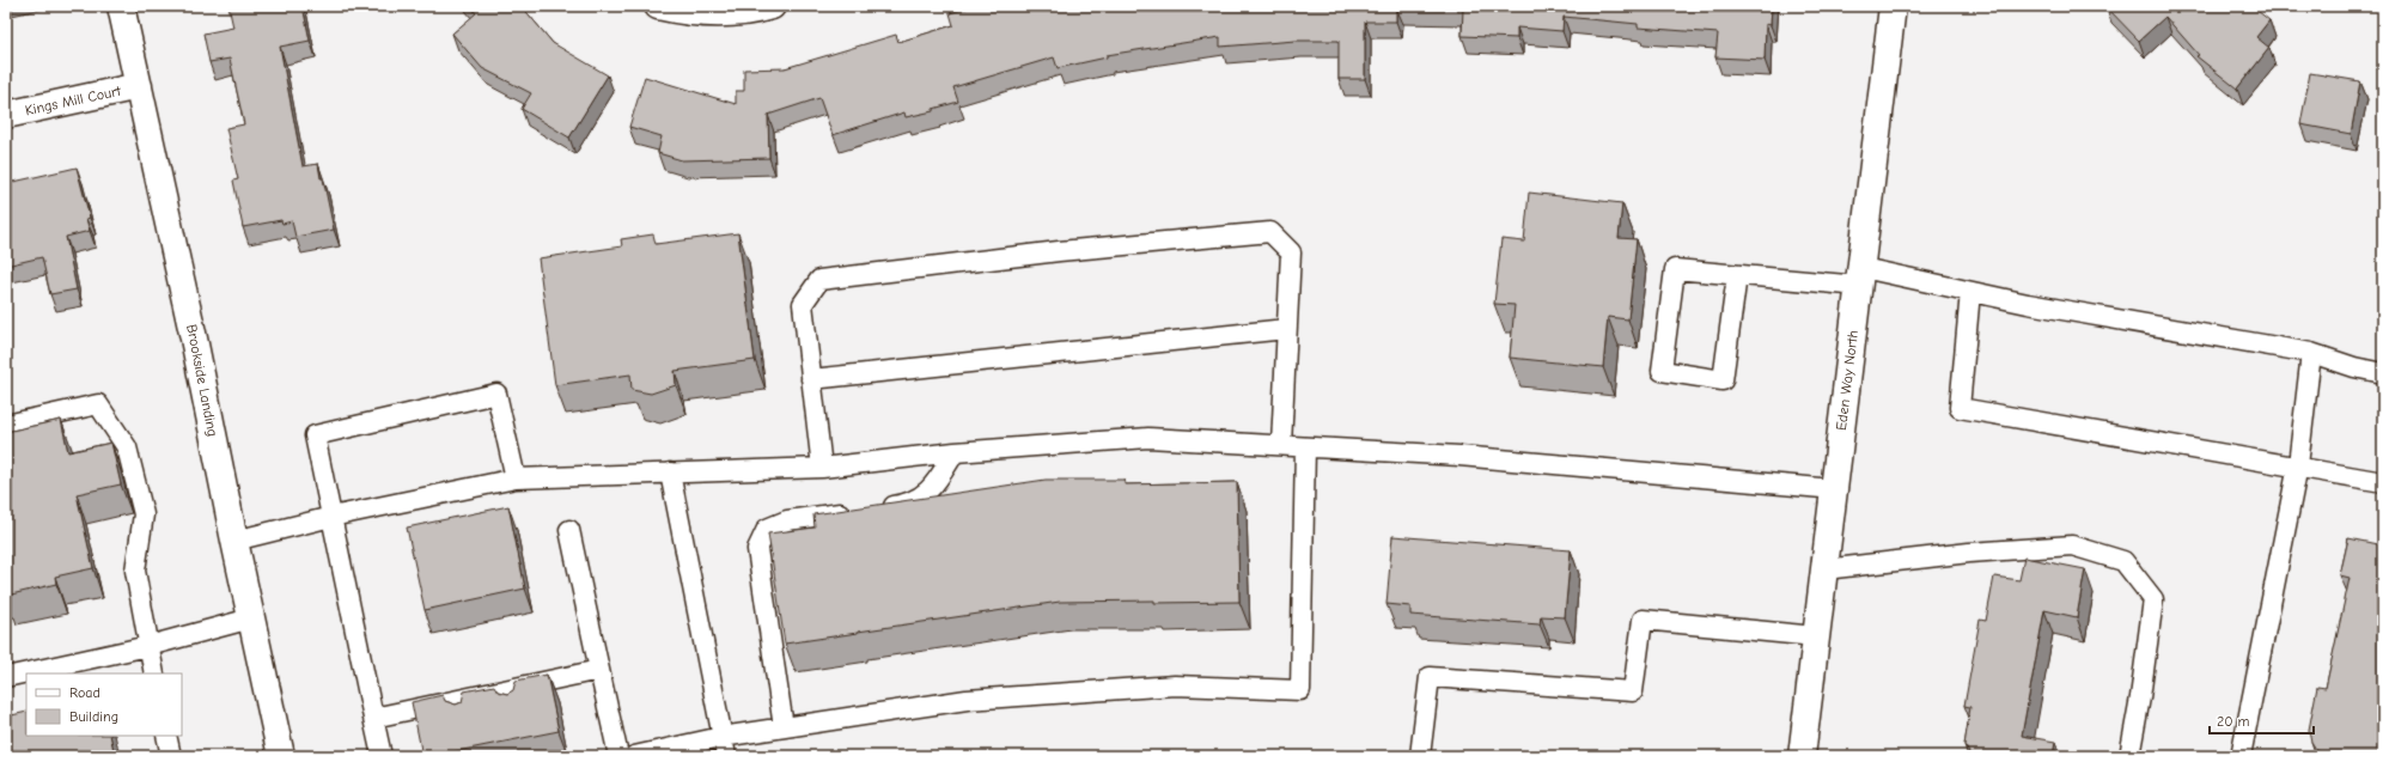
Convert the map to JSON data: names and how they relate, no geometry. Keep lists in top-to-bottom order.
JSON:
{
  "streets": {
    "street": ["Kings Mill Court", "Brookside Landing", "Eden Way North"]
  },
  "crossings": [
    ["Kings Mill Court", "Brookside Landing"]
  ],
  "legend": ["Road", "Building"],
  "scale_bar": "20 m"
}
